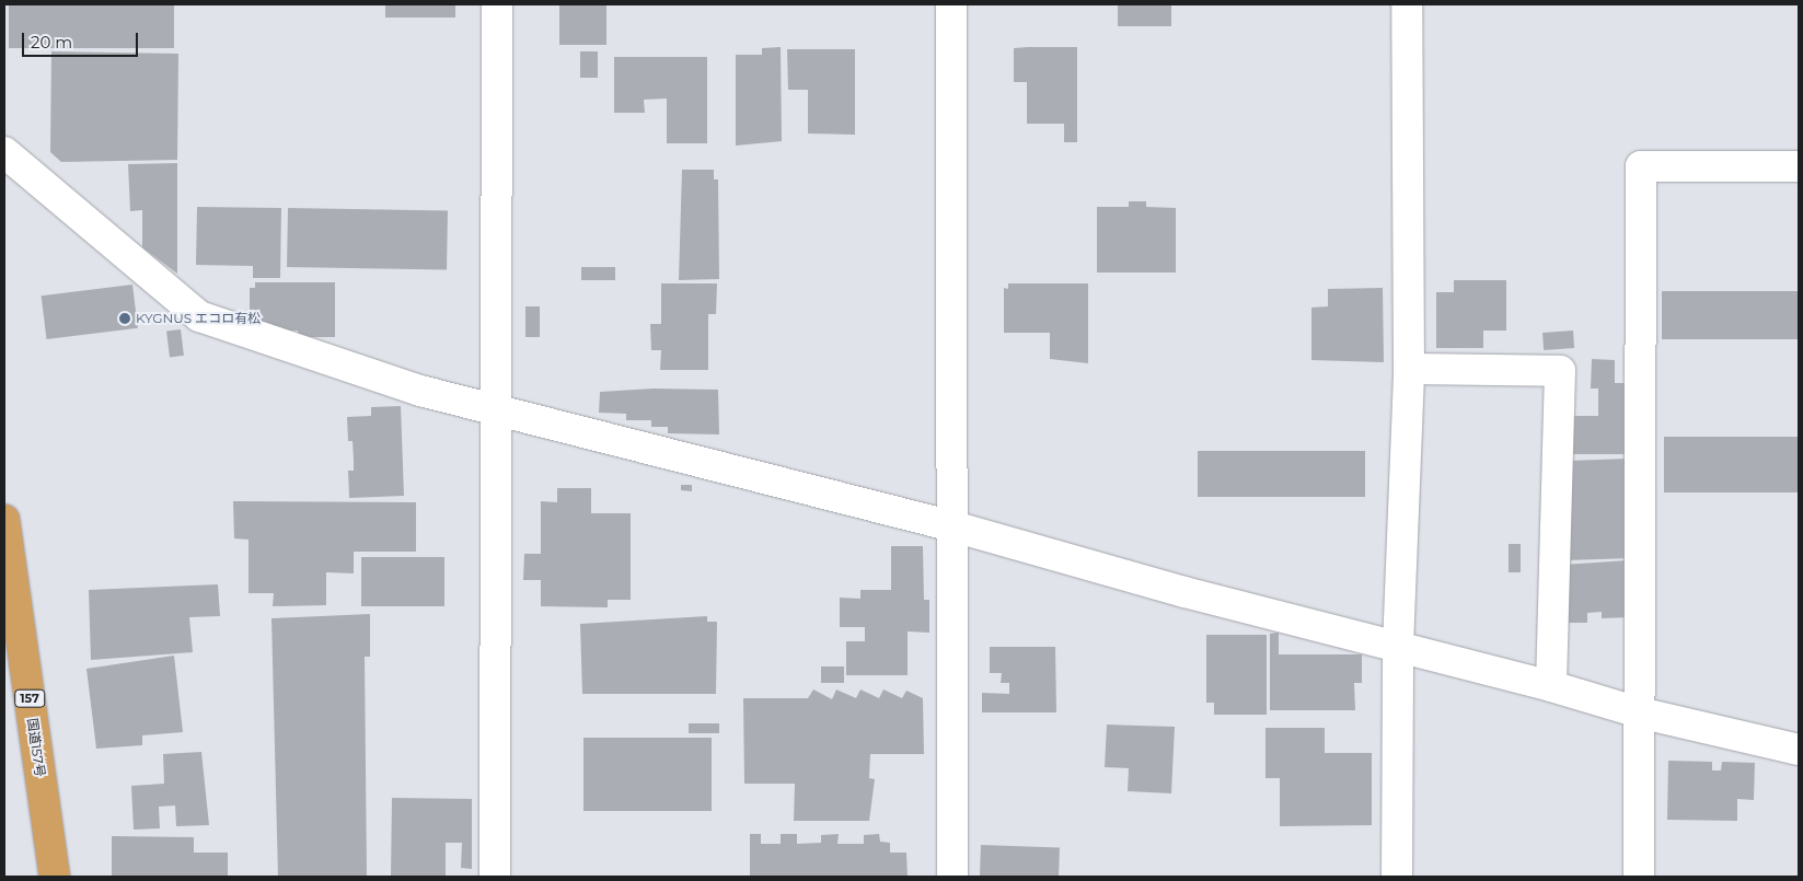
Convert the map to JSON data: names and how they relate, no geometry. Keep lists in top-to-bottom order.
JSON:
{
  "streets": {
    "highway": ["157", "国道157号"]
  },
  "places": ["KYGNUS エコロ有松"],
  "scale_bar": "20 m"
}
